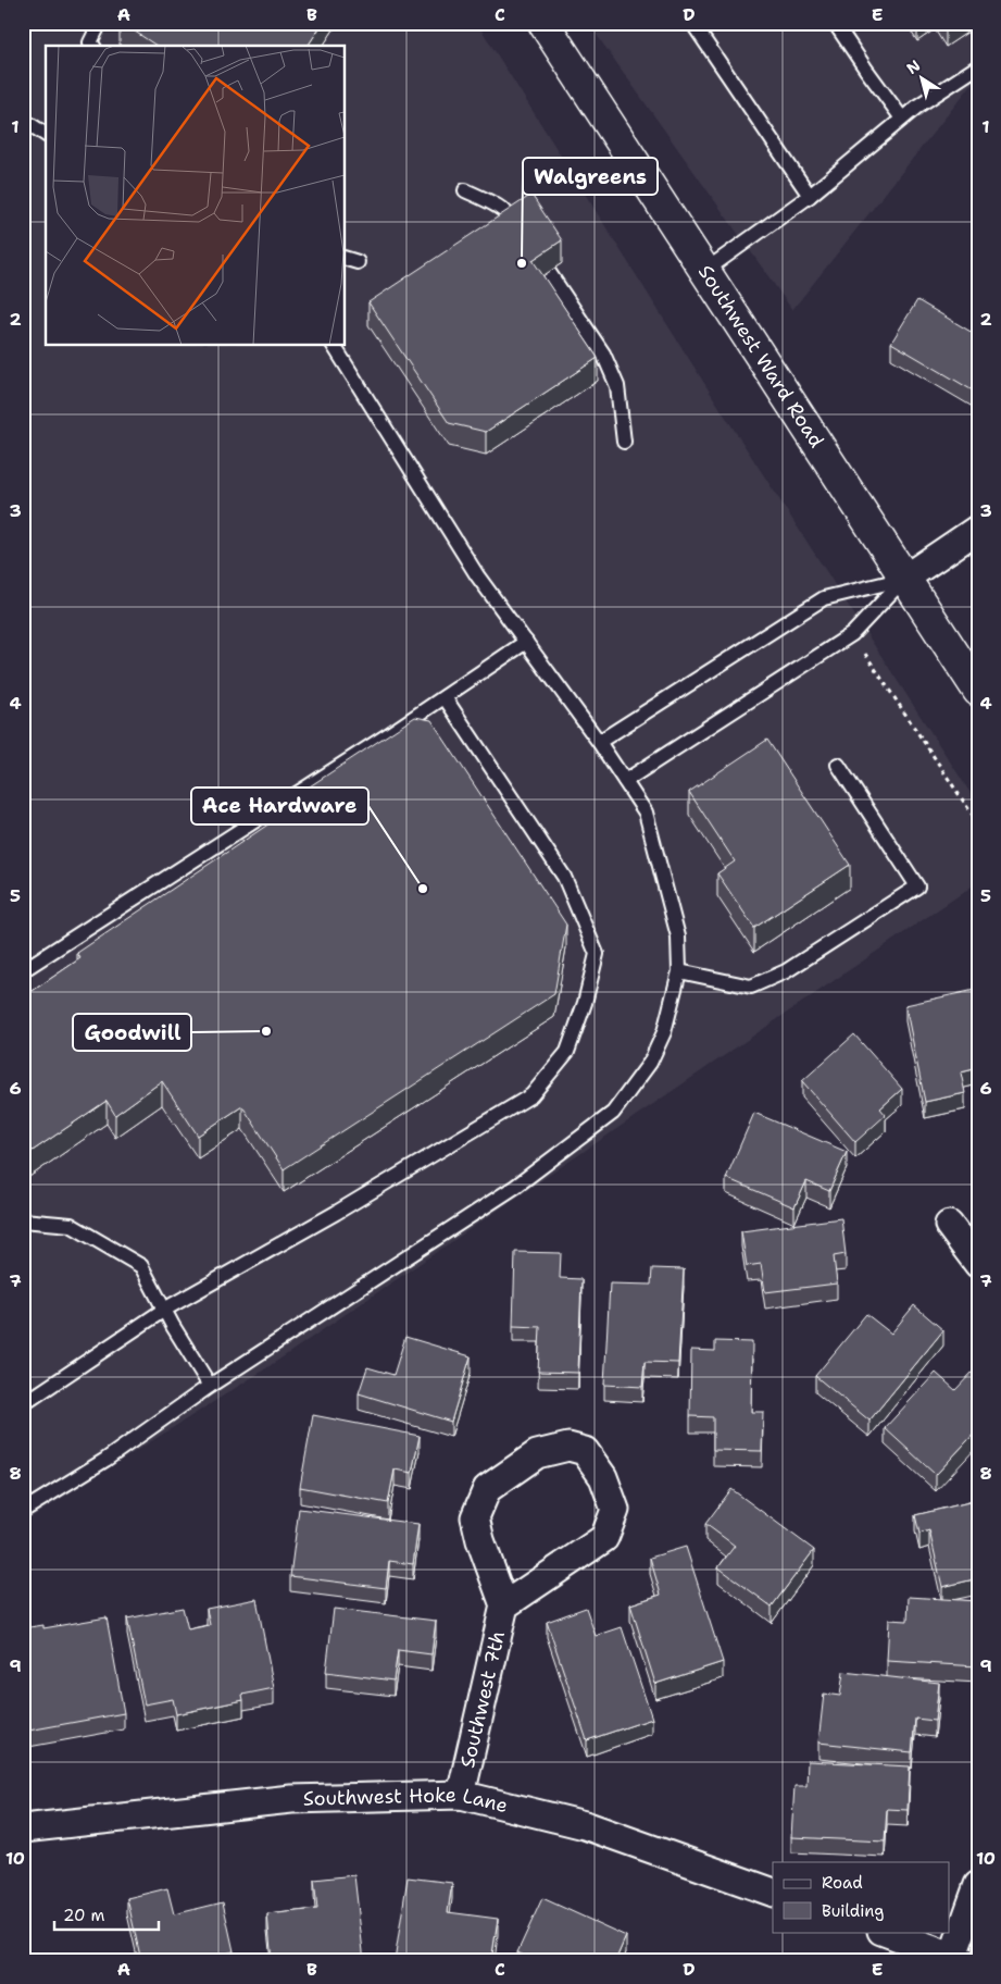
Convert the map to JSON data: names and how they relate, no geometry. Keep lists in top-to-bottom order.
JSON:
{
  "streets": {
    "main road": ["Southwest Ward Road"],
    "street": ["Southwest 7th", "Southwest Hoke Lane"]
  },
  "crossings": [
    ["Southwest 7th", "Southwest Hoke Lane"]
  ],
  "places": ["Walgreens", "Ace Hardware", "Goodwill"],
  "legend": ["Road", "Building"],
  "scale_bar": "20 m",
  "north": "top left",
  "grid": {
    "columns": [
      "A",
      "B",
      "C",
      "D",
      "E"
    ],
    "rows": [
      "1",
      "2",
      "3",
      "4",
      "5",
      "6",
      "7",
      "8",
      "9",
      "10"
    ]
  }
}
